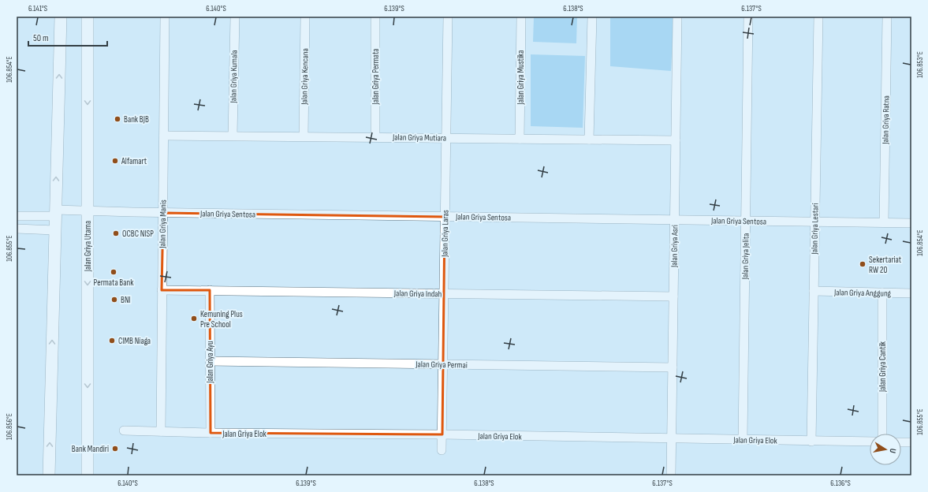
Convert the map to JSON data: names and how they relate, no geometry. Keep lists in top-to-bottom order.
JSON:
{
  "streets": {
    "main road": ["Jalan Griya Utama"],
    "street": [
      "Jalan Griya Kumala",
      "Jalan Griya Kencana",
      "Jalan Griya Permata",
      "Jalan Griya Mustika",
      "Jalan Griya Ratna",
      "Jalan Griya Mutiara",
      "Jalan Griya Sentosa",
      "Jalan Griya Manis",
      "Jalan Griya Lestari",
      "Jalan Griya Laras",
      "Jalan Griya Asri",
      "Jalan Griya Jelita",
      "Jalan Griya Anggung",
      "Jalan Griya Indah",
      "Jalan Griya Ayu",
      "Jalan Griya Permai",
      "Jalan Griya Cantik",
      "Jalan Griya Elok"
    ]
  },
  "crossings": [
    ["Jalan Griya Kumala", "Jalan Griya Mutiara"],
    ["Jalan Griya Kencana", "Jalan Griya Mutiara"],
    ["Jalan Griya Permata", "Jalan Griya Mutiara"],
    ["Jalan Griya Mustika", "Jalan Griya Mutiara"],
    ["Jalan Griya Ratna", "Jalan Griya Sentosa"],
    ["Jalan Griya Mutiara", "Jalan Griya Manis"],
    ["Jalan Griya Mutiara", "Jalan Griya Laras"],
    ["Jalan Griya Mutiara", "Jalan Griya Asri"],
    ["Jalan Griya Sentosa", "Jalan Griya Manis"],
    ["Jalan Griya Sentosa", "Jalan Griya Lestari"],
    ["Jalan Griya Sentosa", "Jalan Griya Laras"],
    ["Jalan Griya Sentosa", "Jalan Griya Utama"],
    ["Jalan Griya Sentosa", "Jalan Griya Asri"],
    ["Jalan Griya Sentosa", "Jalan Griya Jelita"],
    ["Jalan Griya Manis", "Jalan Griya Indah"],
    ["Jalan Griya Manis", "Jalan Griya Elok"],
    ["Jalan Griya Lestari", "Jalan Griya Anggung"],
    ["Jalan Griya Lestari", "Jalan Griya Elok"],
    ["Jalan Griya Laras", "Jalan Griya Indah"],
    ["Jalan Griya Laras", "Jalan Griya Permai"],
    ["Jalan Griya Laras", "Jalan Griya Elok"],
    ["Jalan Griya Asri", "Jalan Griya Indah"],
    ["Jalan Griya Asri", "Jalan Griya Permai"],
    ["Jalan Griya Asri", "Jalan Griya Elok"],
    ["Jalan Griya Jelita", "Jalan Griya Elok"],
    ["Jalan Griya Anggung", "Jalan Griya Cantik"],
    ["Jalan Griya Indah", "Jalan Griya Ayu"],
    ["Jalan Griya Ayu", "Jalan Griya Permai"],
    ["Jalan Griya Ayu", "Jalan Griya Elok"]
  ],
  "places": [
    "Bank BJB",
    "Alfamart",
    "OCBC NISP",
    "Sekertariat RW 20",
    "Permata Bank",
    "BNI",
    "Kemuning Plus Pre School",
    "CIMB Niaga",
    "Bank Mandiri"
  ],
  "scale_bar": "50 m",
  "north": "right",
  "coordinates": [
    "6.141°S",
    "6.140°S",
    "6.139°S",
    "6.138°S",
    "6.137°S",
    "106.853°E",
    "106.854°E",
    "106.855°E",
    "106.856°E",
    "6.136°S"
  ]
}
